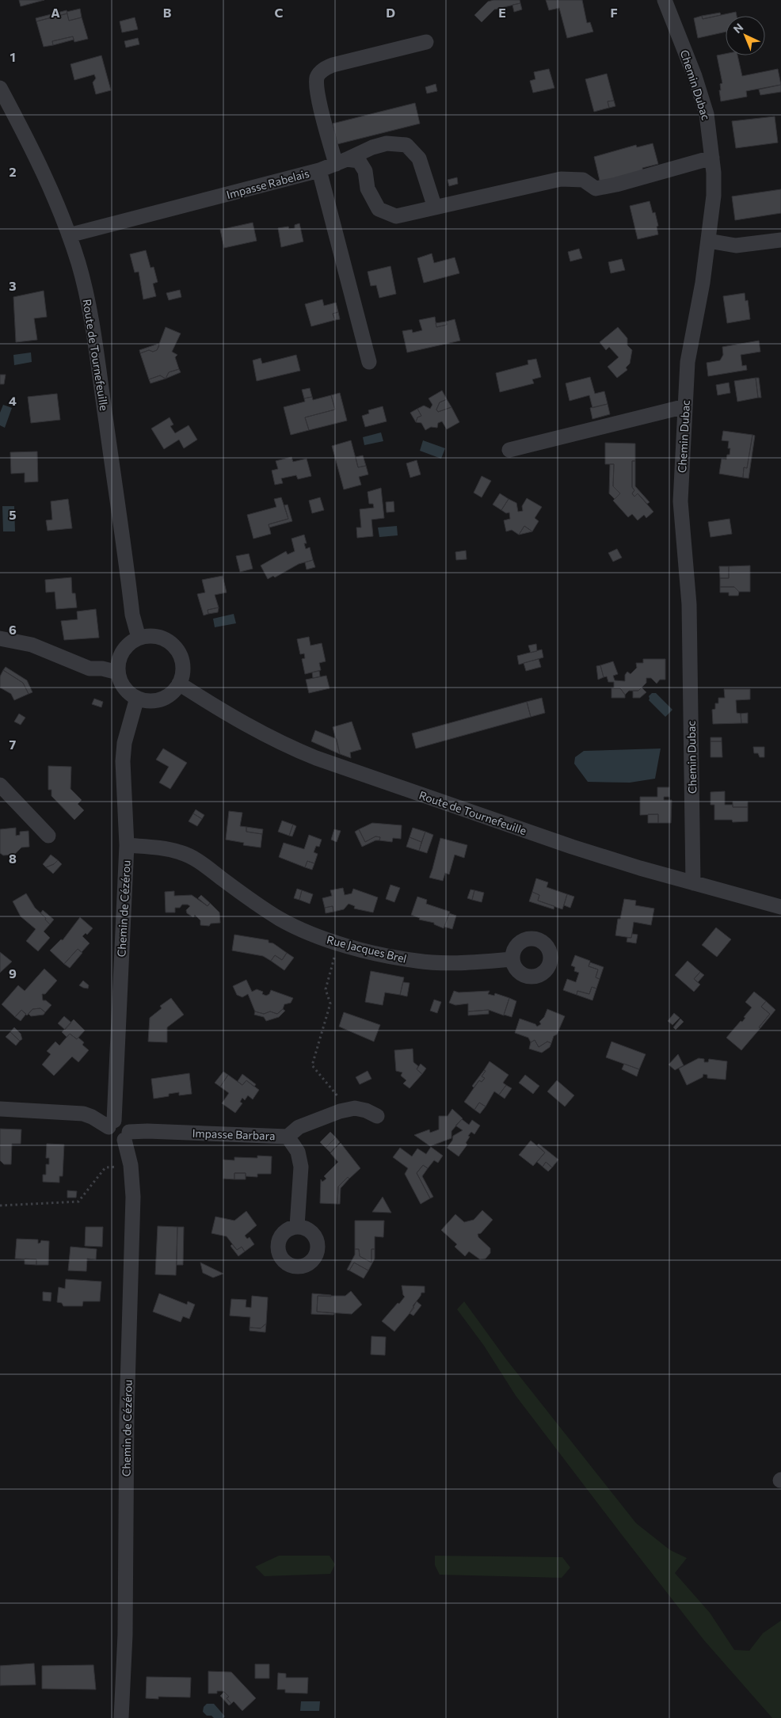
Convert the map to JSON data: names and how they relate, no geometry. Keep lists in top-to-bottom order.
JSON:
{
  "streets": {
    "street": [
      "Chemin Dubac",
      "Impasse Rabelais",
      "Route de Tournefeuille",
      "Chemin de Cézérou",
      "Rue Jacques Brel",
      "Impasse Barbara"
    ]
  },
  "crossings": [
    ["Chemin Dubac", "Route de Tournefeuille"],
    ["Impasse Rabelais", "Route de Tournefeuille"],
    ["Route de Tournefeuille", "Chemin de Cézérou"],
    ["Chemin de Cézérou", "Rue Jacques Brel"],
    ["Chemin de Cézérou", "Impasse Barbara"]
  ],
  "north": "top left",
  "grid": {
    "columns": [
      "A",
      "B",
      "C",
      "D",
      "E",
      "F"
    ],
    "rows": [
      "1",
      "2",
      "3",
      "4",
      "5",
      "6",
      "7",
      "8",
      "9"
    ]
  }
}
